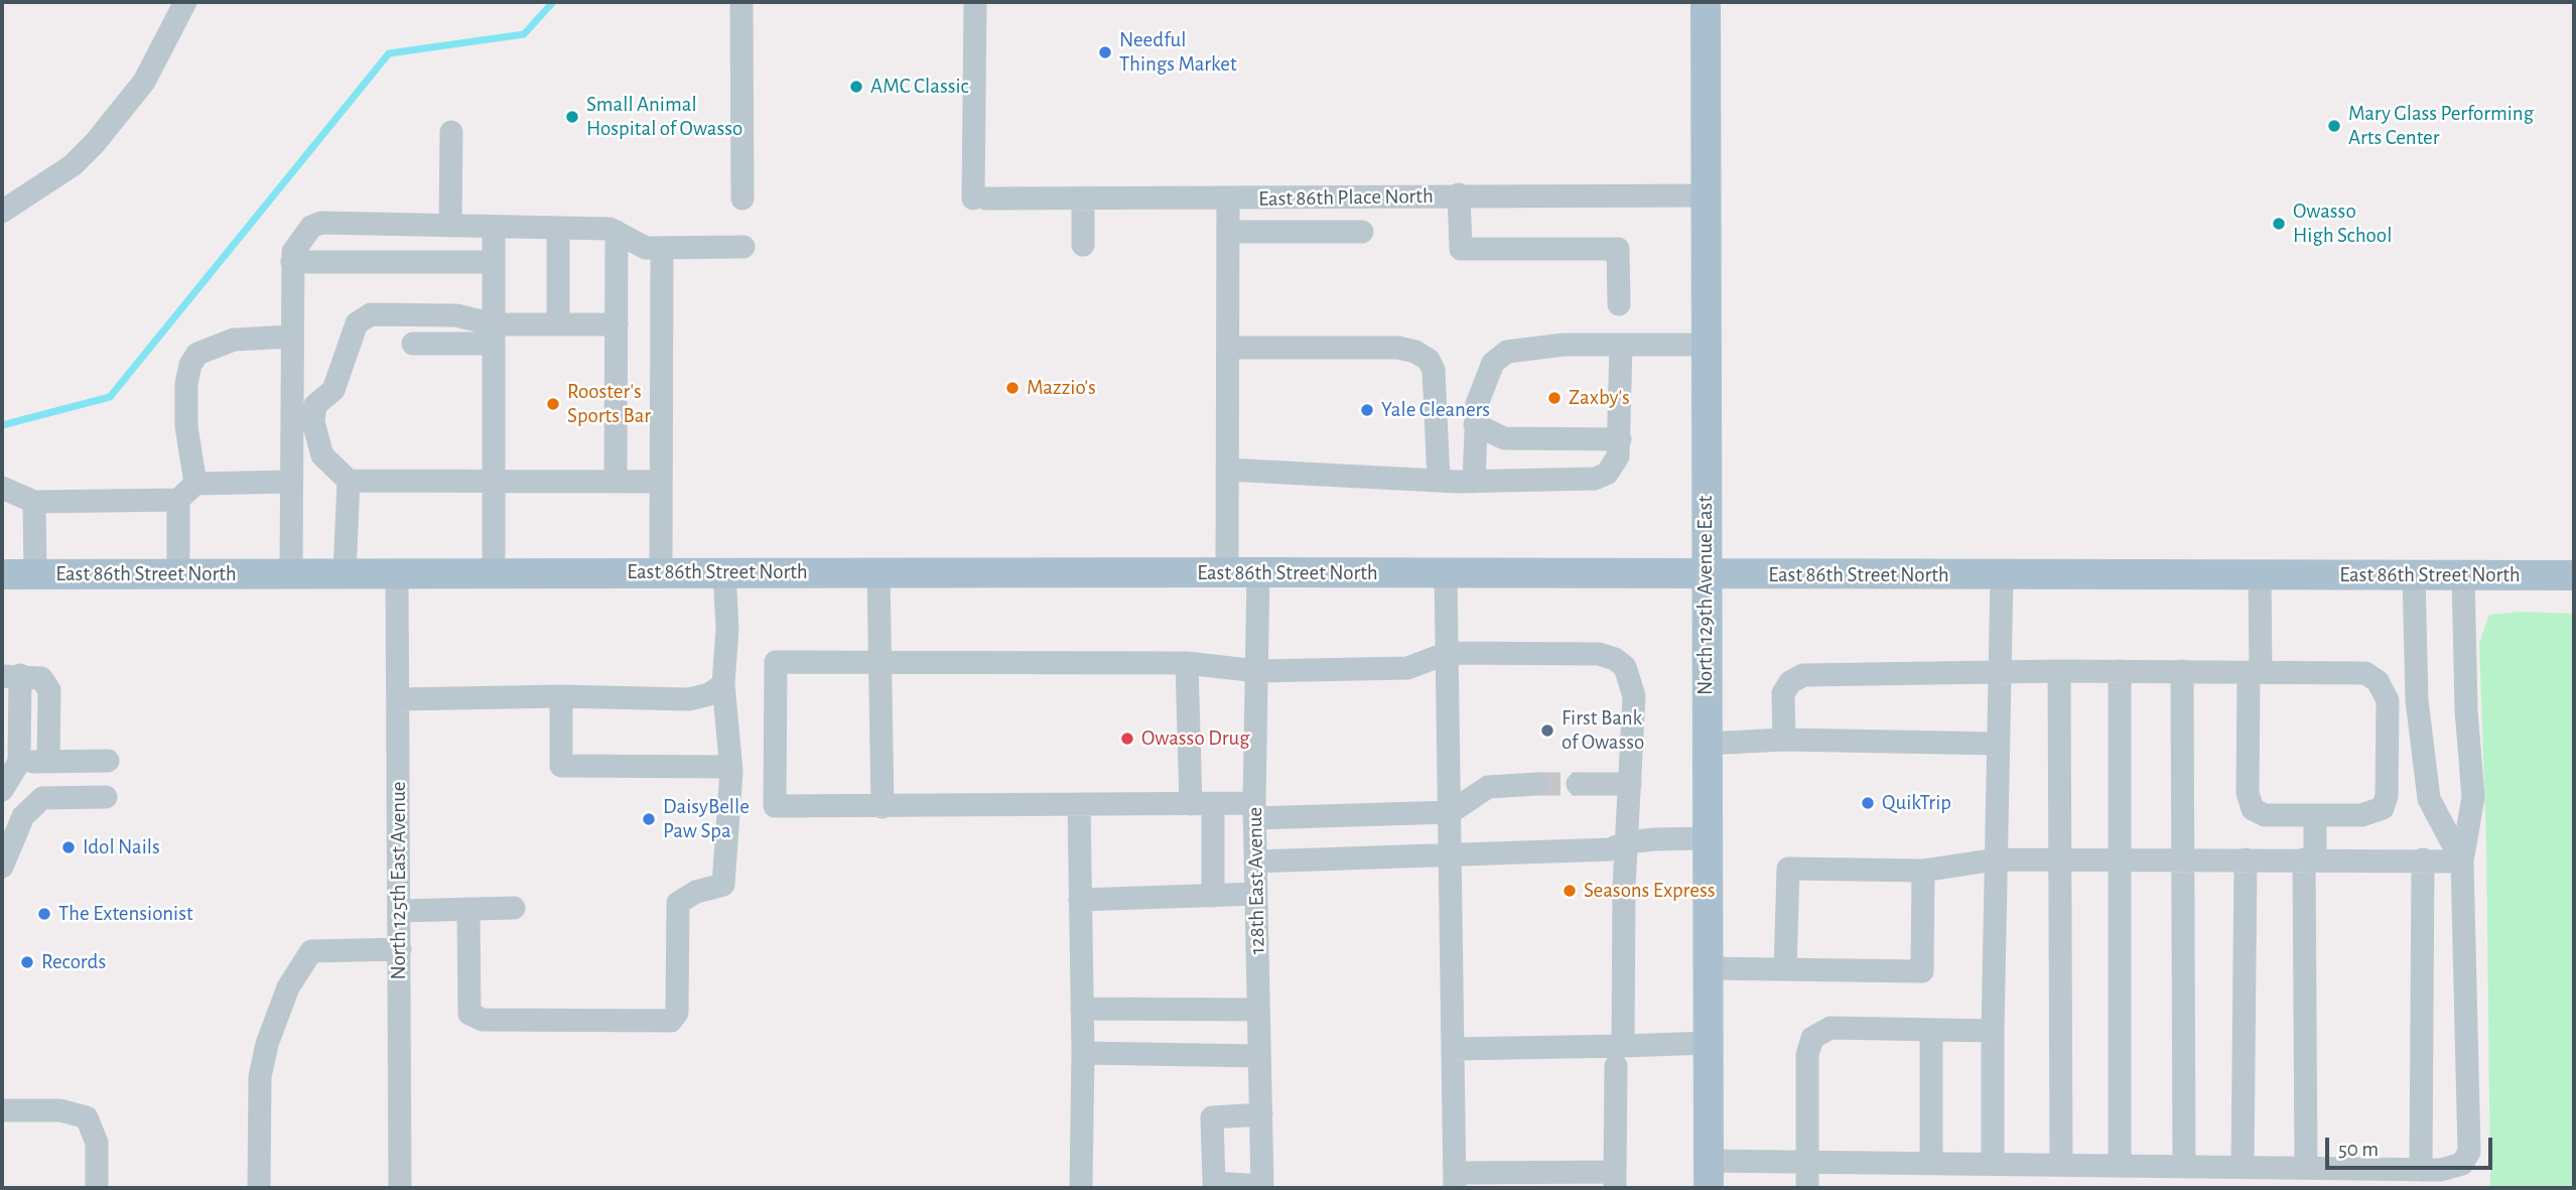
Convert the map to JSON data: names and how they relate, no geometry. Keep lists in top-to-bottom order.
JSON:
{
  "streets": {
    "main road": ["East 86th Street North", "North 129th Avenue East"],
    "street": ["East 86th Place North", "North 125th East Avenue", "128th East Avenue"]
  },
  "crossings": [
    ["East 86th Place North", "North 129th Avenue East"],
    ["East 86th Street North", "North 129th Avenue East"],
    ["East 86th Street North", "North 125th East Avenue"],
    ["East 86th Street North", "128th East Avenue"]
  ],
  "places": [
    "Needful Things Market",
    "AMC Classic",
    "Small Animal Hospital of Owasso",
    "Mary Glass Performing Arts Center",
    "Owasso High School",
    "Mazzio's",
    "Zaxby's",
    "Rooster's Sports Bar",
    "Yale Cleaners",
    "First Bank of Owasso",
    "Owasso Drug",
    "QuikTrip",
    "DaisyBelle Paw Spa",
    "Idol Nails",
    "Seasons Express",
    "The Extensionist",
    "Records"
  ],
  "scale_bar": "50 m"
}
